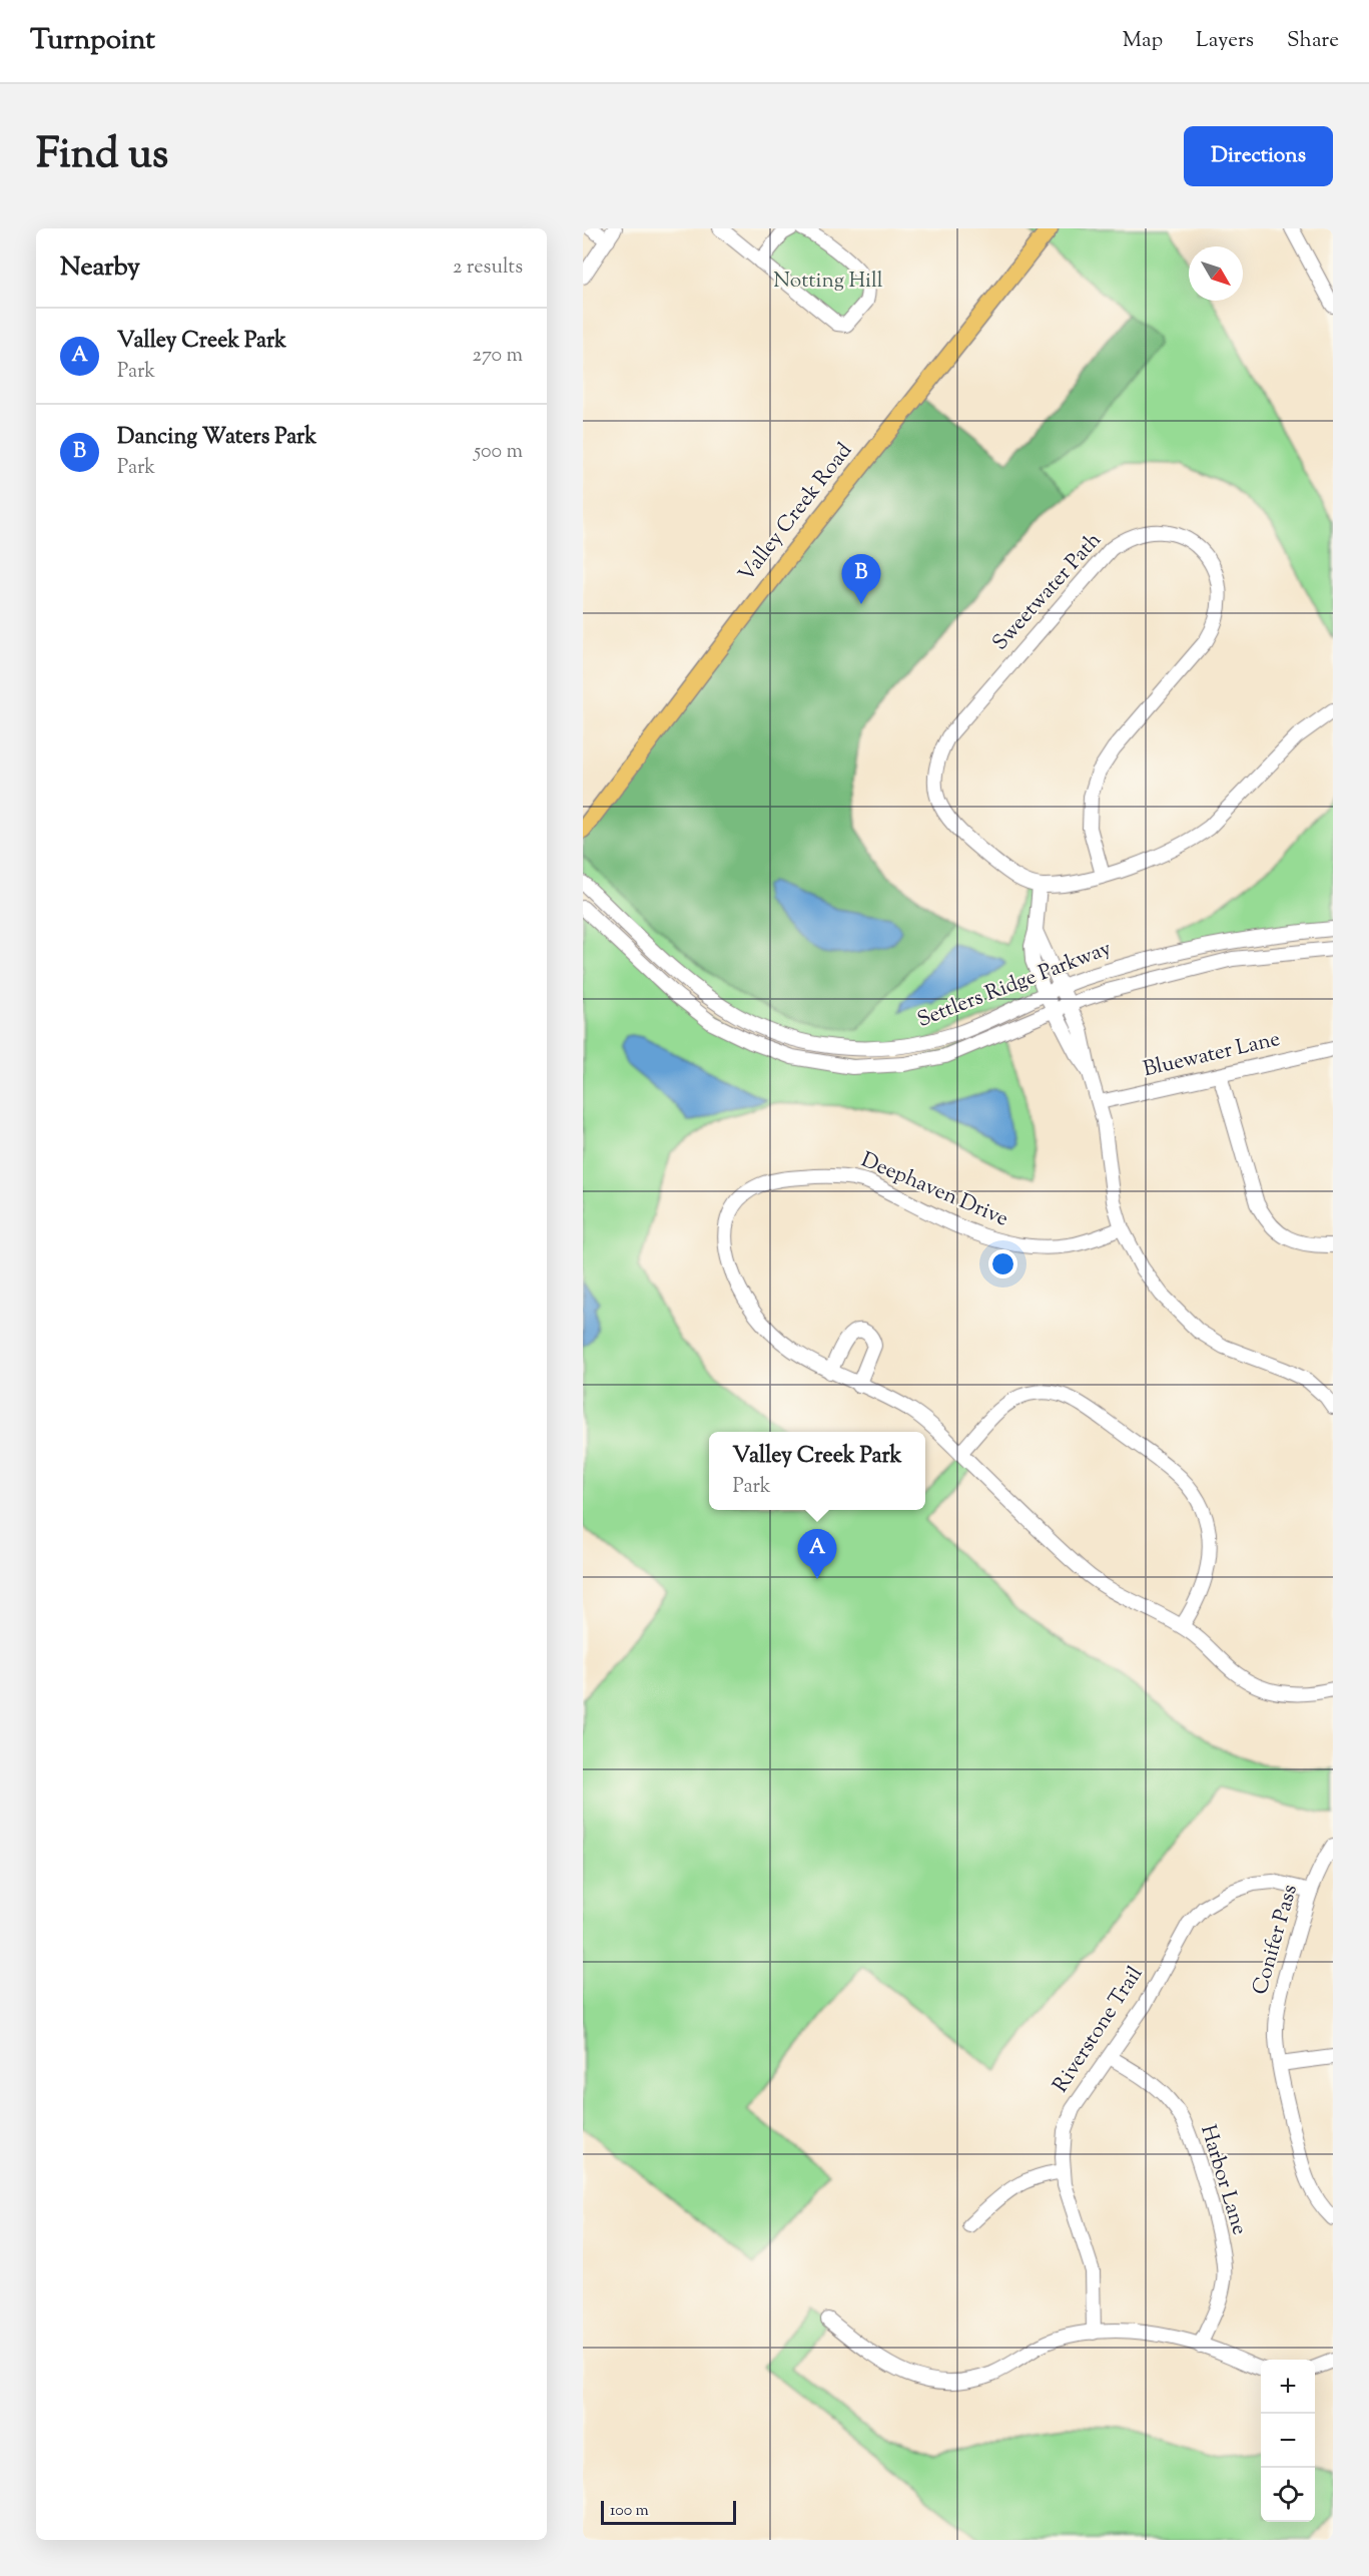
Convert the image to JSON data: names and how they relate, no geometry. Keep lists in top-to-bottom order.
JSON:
{
  "streets": {
    "main road": ["Valley Creek Road"],
    "street": [
      "Sweetwater Path",
      "Settlers Ridge Parkway",
      "Bluewater Lane",
      "Deephaven Drive",
      "Conifer Pass",
      "Riverstone Trail",
      "Harbor Lane"
    ]
  },
  "crossings": [
    ["Conifer Pass", "Riverstone Trail"],
    ["Riverstone Trail", "Harbor Lane"]
  ],
  "parks": ["Notting Hill"],
  "scale_bar": "100 m",
  "north": "bottom right",
  "page": {
    "header": "Turnpoint",
    "nav": ["Map", "Layers", "Share"],
    "title": "Find us",
    "buttons": "Directions",
    "heading": ["Nearby", "2 results"],
    "list": [
      {
        "mark": "A",
        "name": "Valley Creek Park",
        "note": "Park",
        "value": "270 m"
      },
      {
        "mark": "B",
        "name": "Dancing Waters Park",
        "note": "Park",
        "value": "500 m"
      }
    ],
    "pins": ["B", "A"],
    "popup": ["Valley Creek Park", "Park"],
    "map_buttons": ["+", "−"],
    "scale": "100 m"
  }
}
